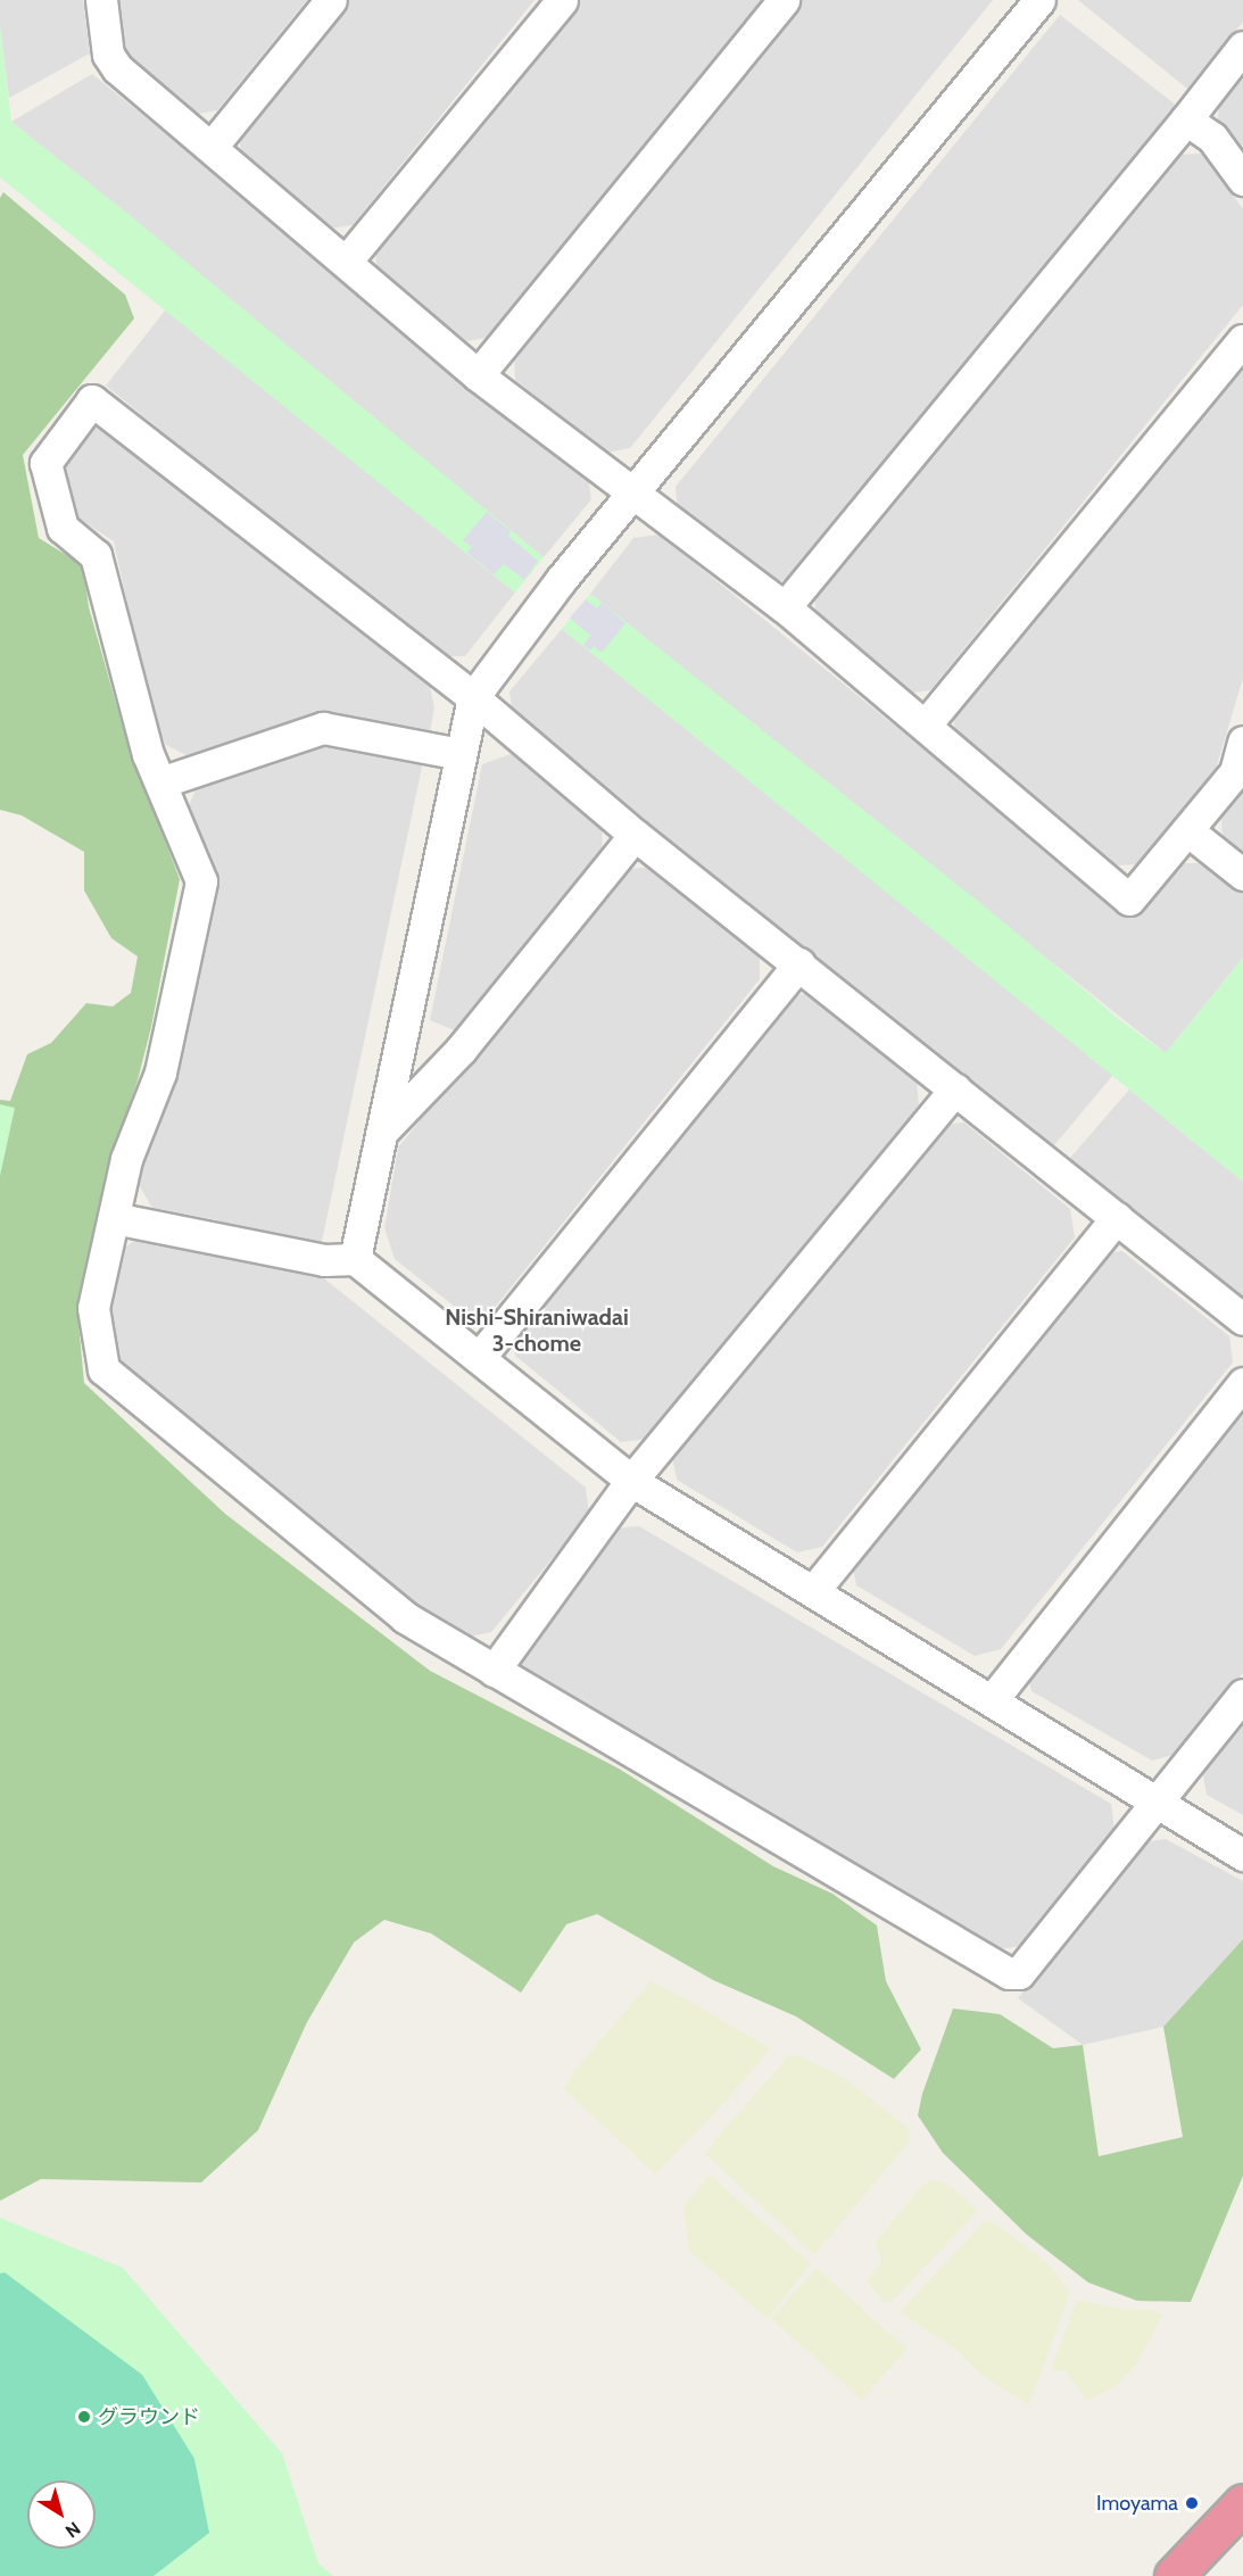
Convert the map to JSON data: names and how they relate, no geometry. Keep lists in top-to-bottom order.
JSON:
{
  "districts": ["Nishi-Shiraniwadai 3-chome"],
  "places": ["グラウンド", "Imoyama"],
  "north": "bottom right"
}
